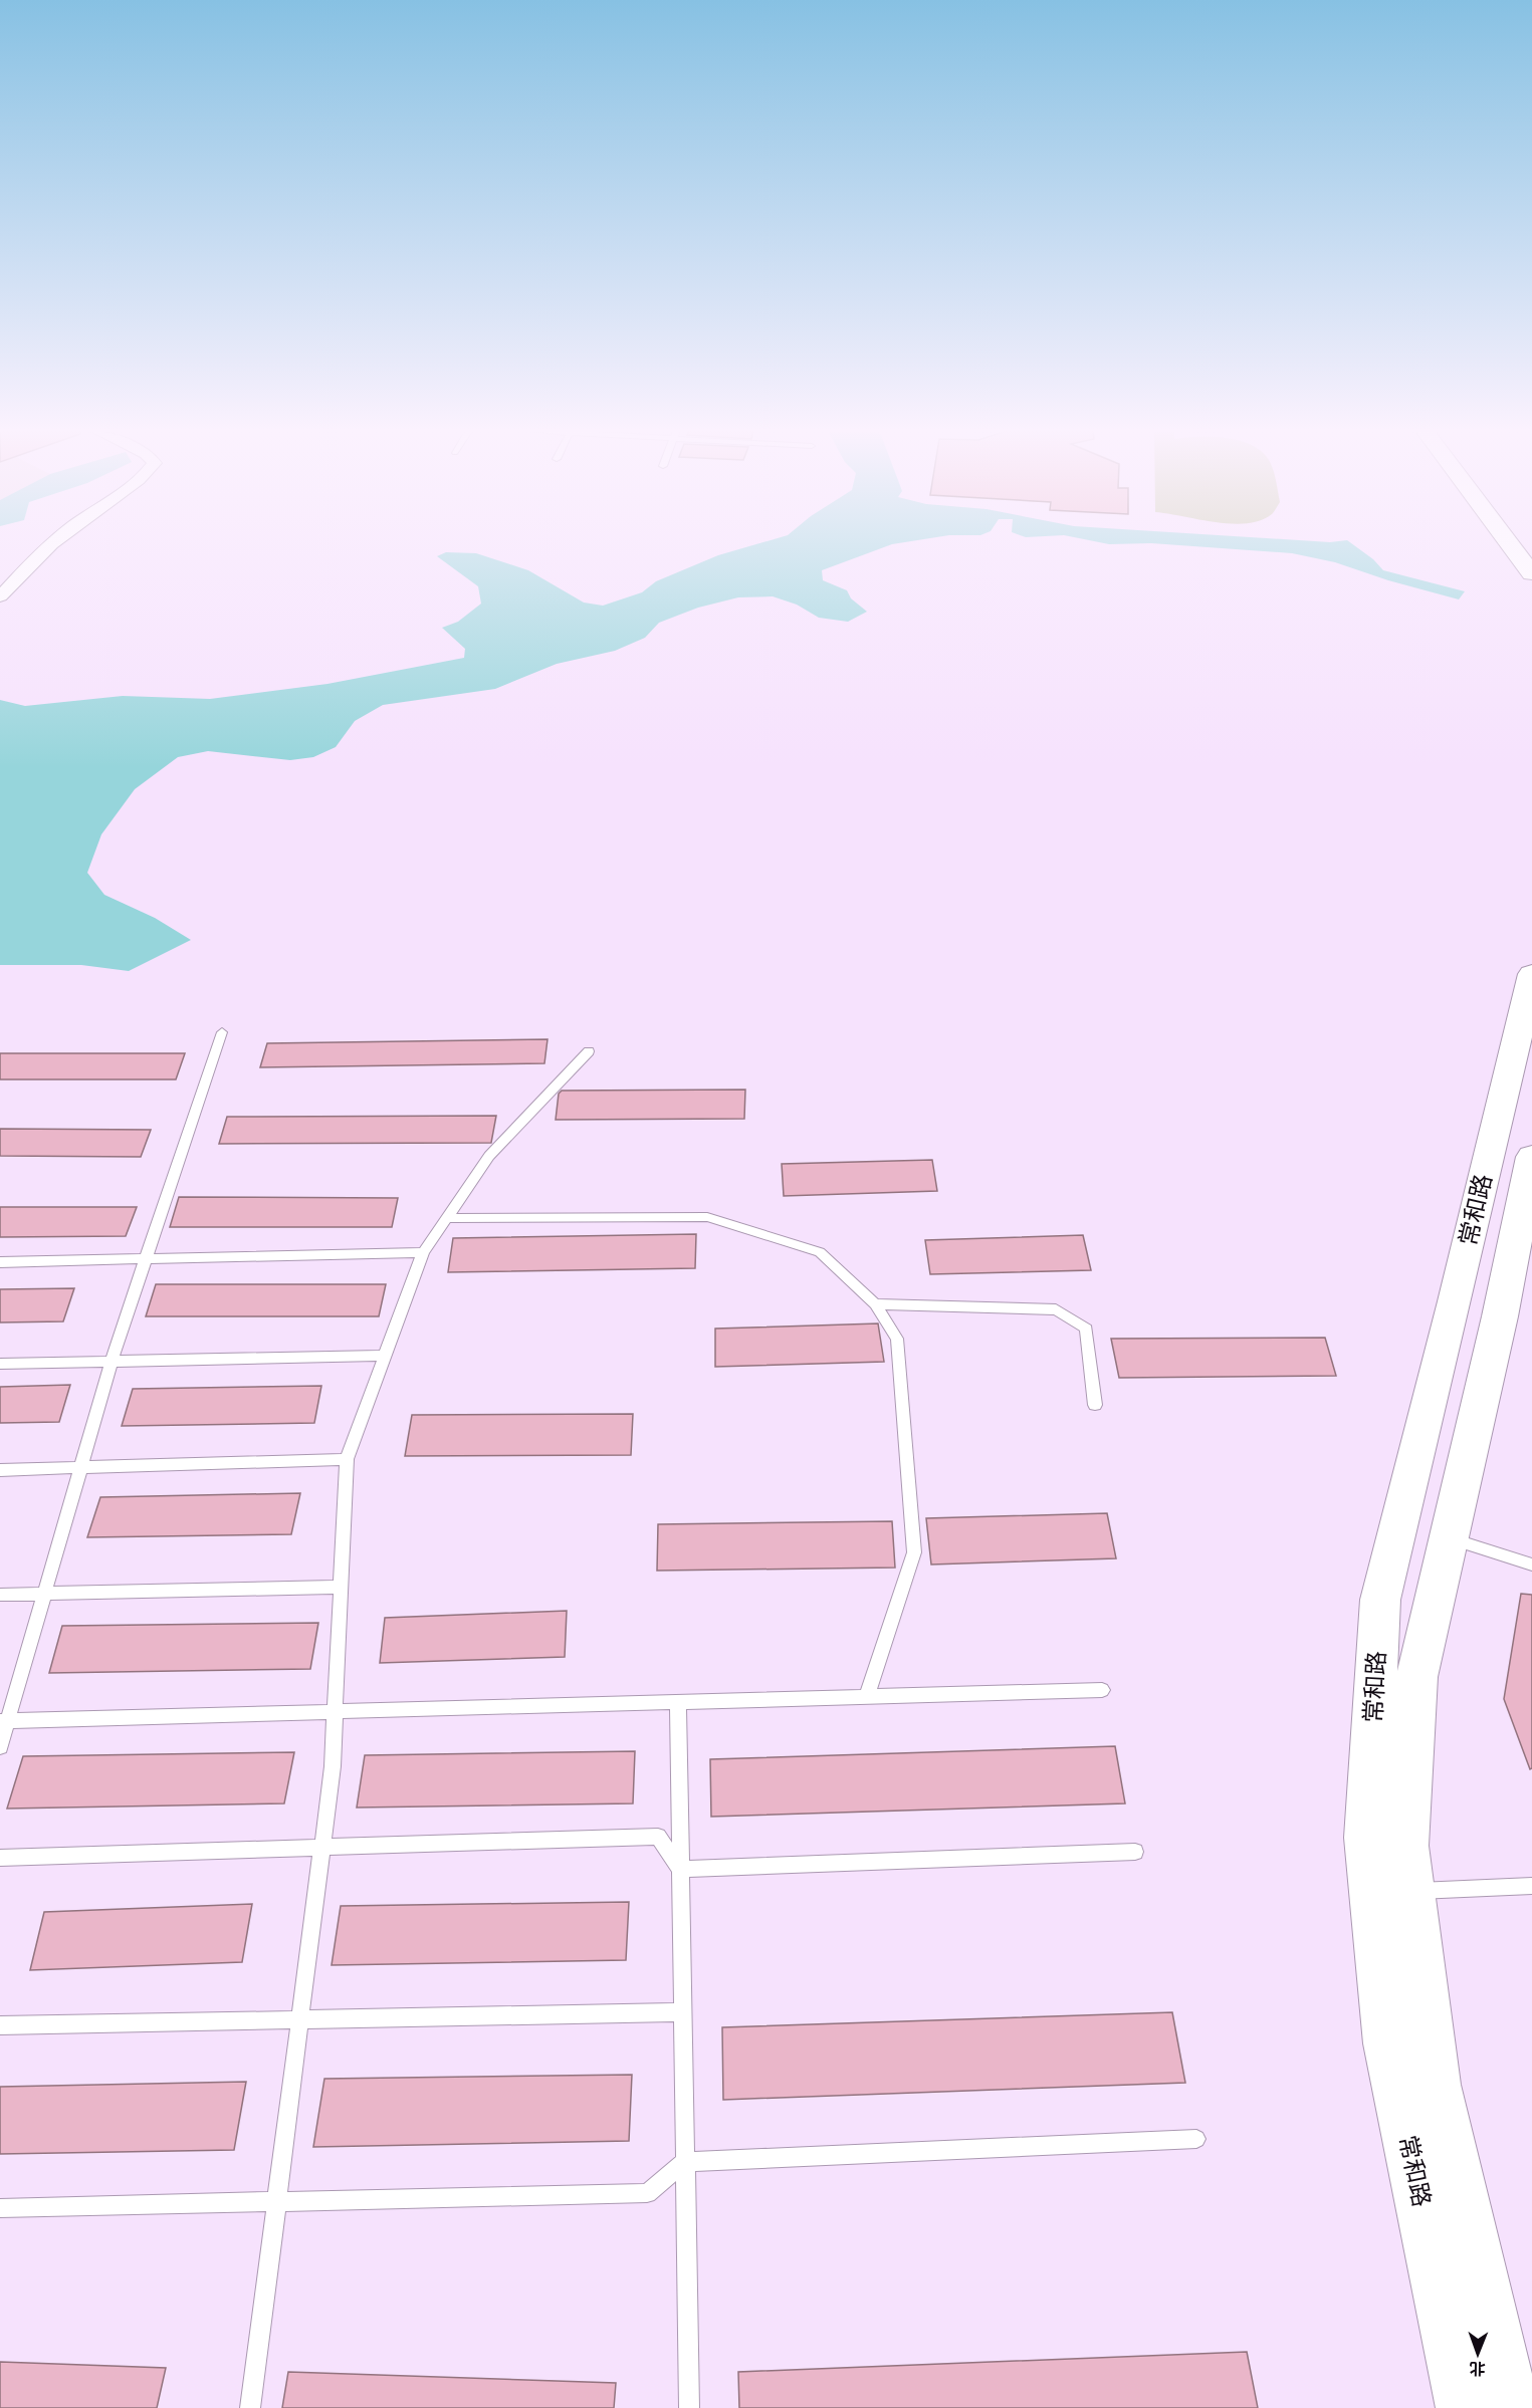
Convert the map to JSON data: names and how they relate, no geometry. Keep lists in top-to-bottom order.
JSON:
{
  "streets": {
    "street": ["常和路"]
  },
  "north": "bottom"
}
